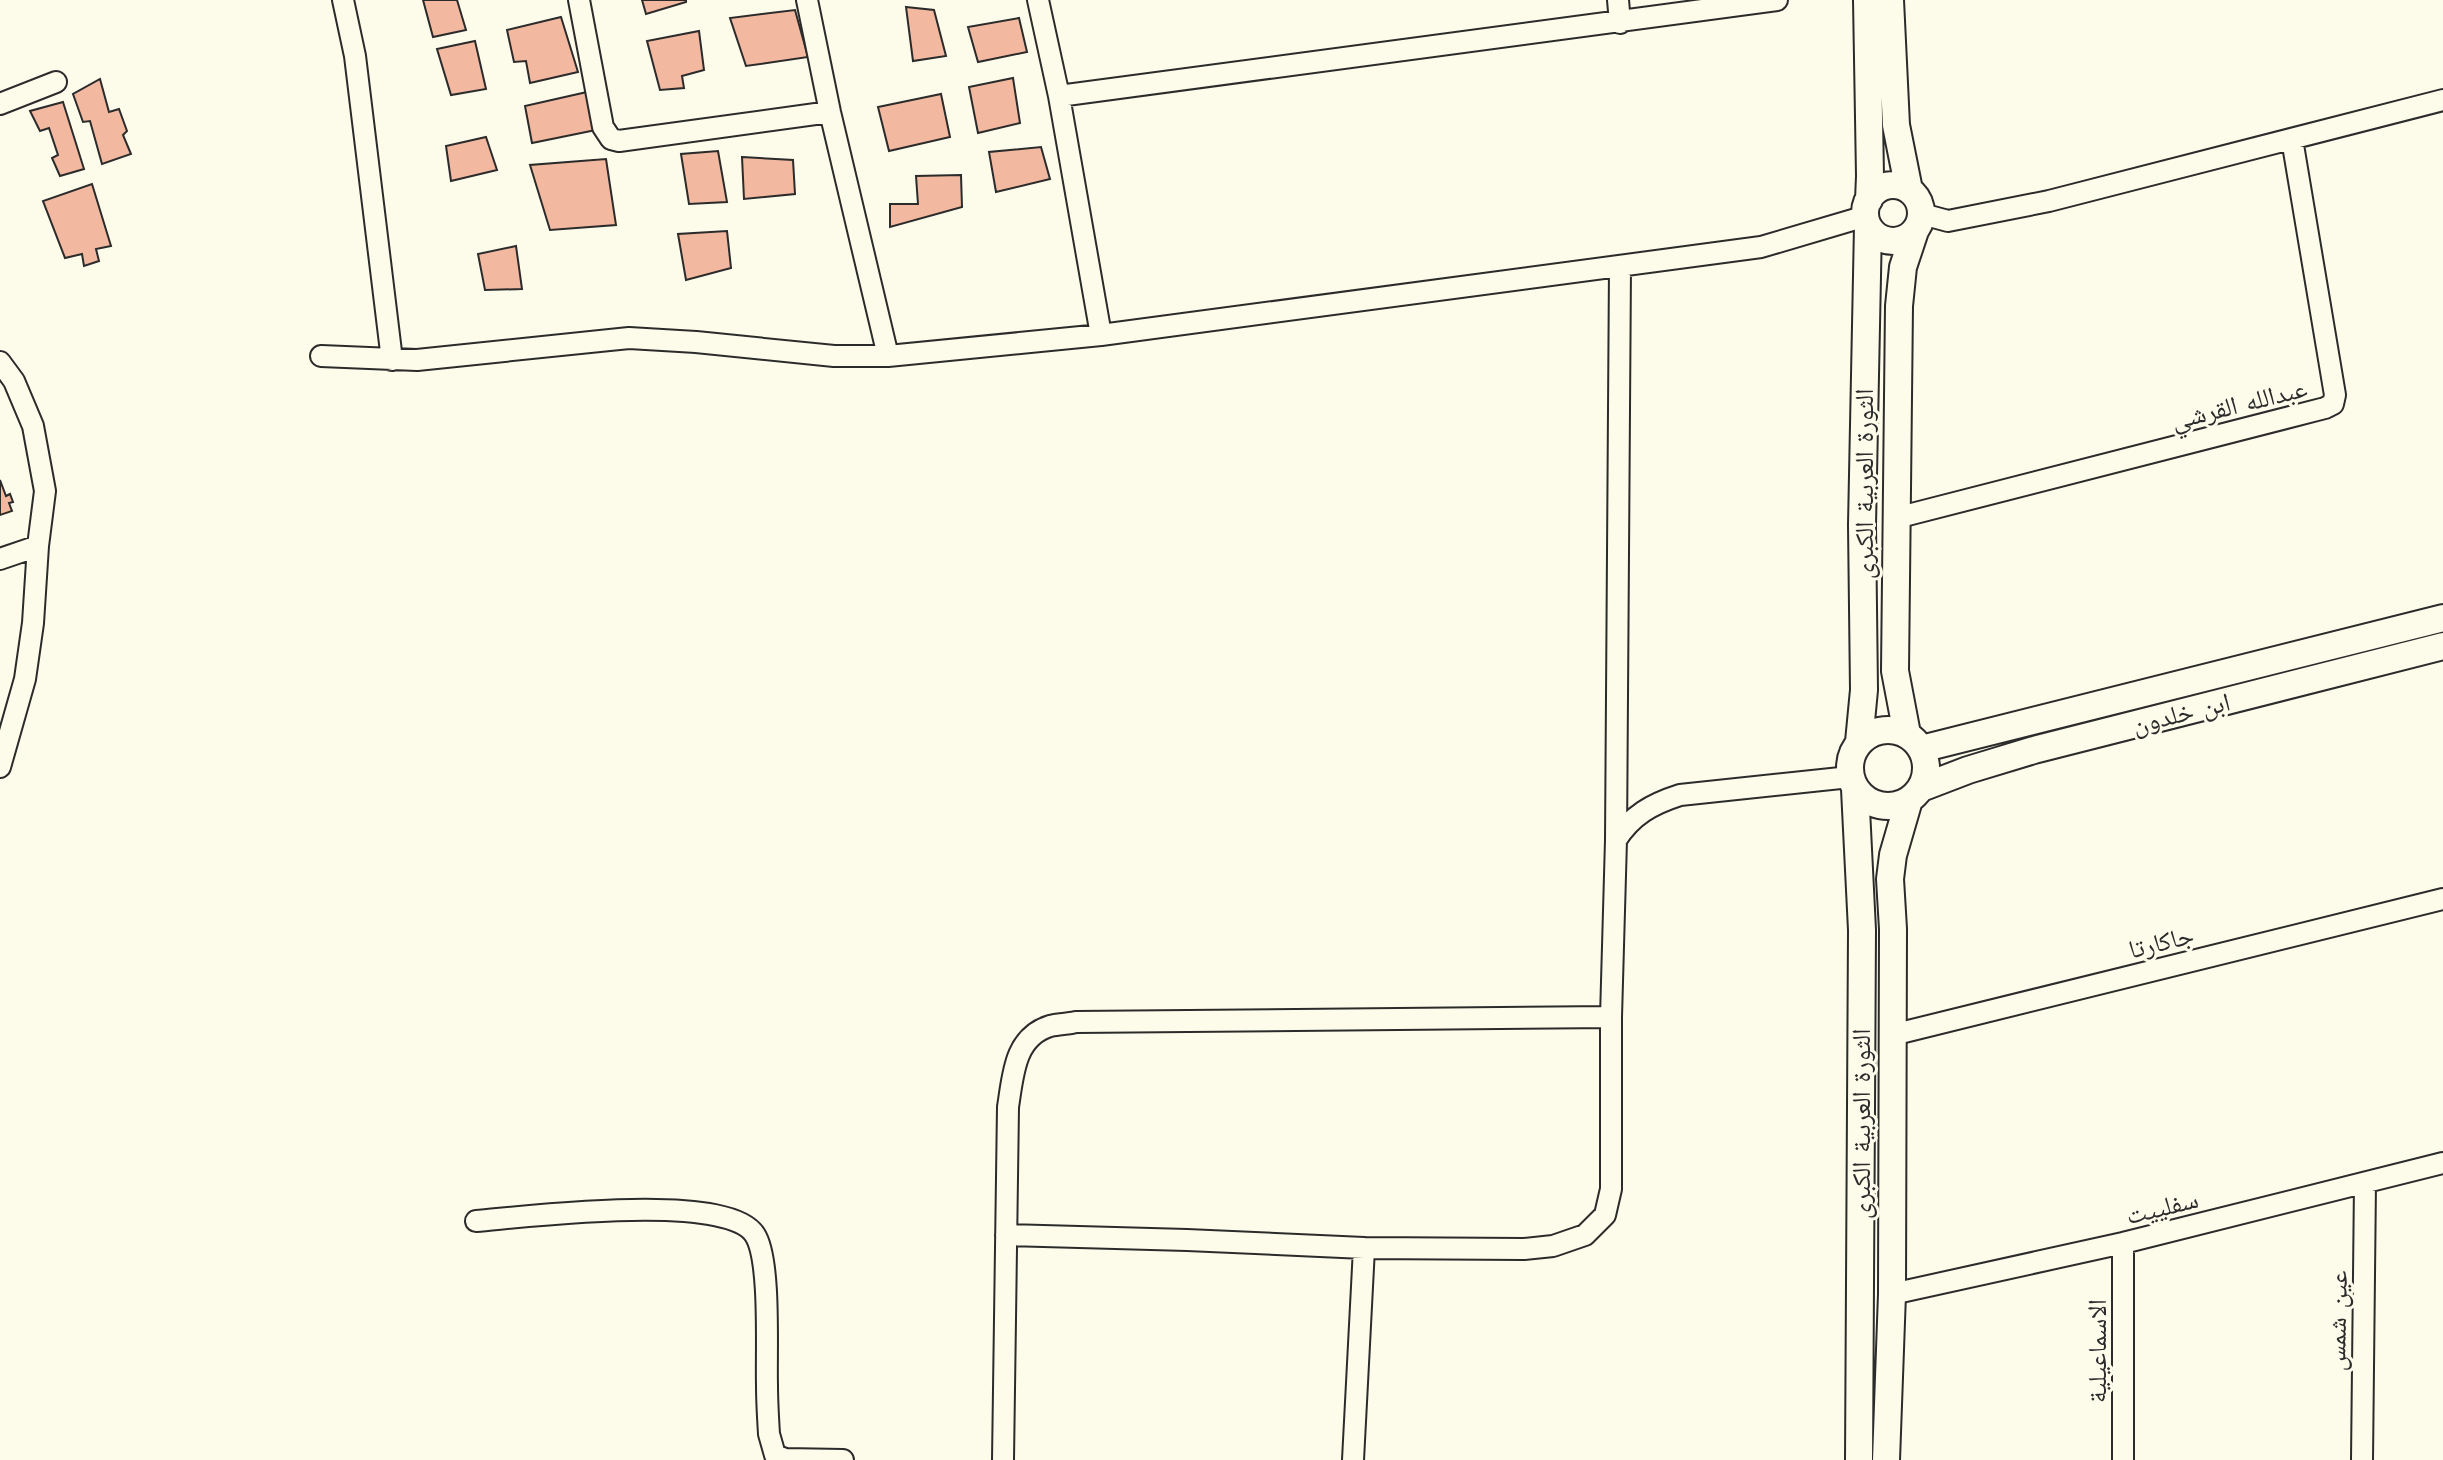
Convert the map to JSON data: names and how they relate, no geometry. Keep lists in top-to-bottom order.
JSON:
{
  "streets": {
    "street": [
      "عبدالله القرشي",
      "الثورة العربية الكبرى",
      "ابن خلدون",
      "جاكارتا",
      "سفلييت",
      "عين شمس",
      "الاسماعيلية"
    ]
  },
  "crossings": [
    ["عبدالله القرشي", "الثورة العربية الكبرى"],
    ["الثورة العربية الكبرى", "ابن خلدون"],
    ["الثورة العربية الكبرى", "جاكارتا"],
    ["الثورة العربية الكبرى", "سفلييت"],
    ["سفلييت", "عين شمس"],
    ["سفلييت", "الاسماعيلية"]
  ]
}
